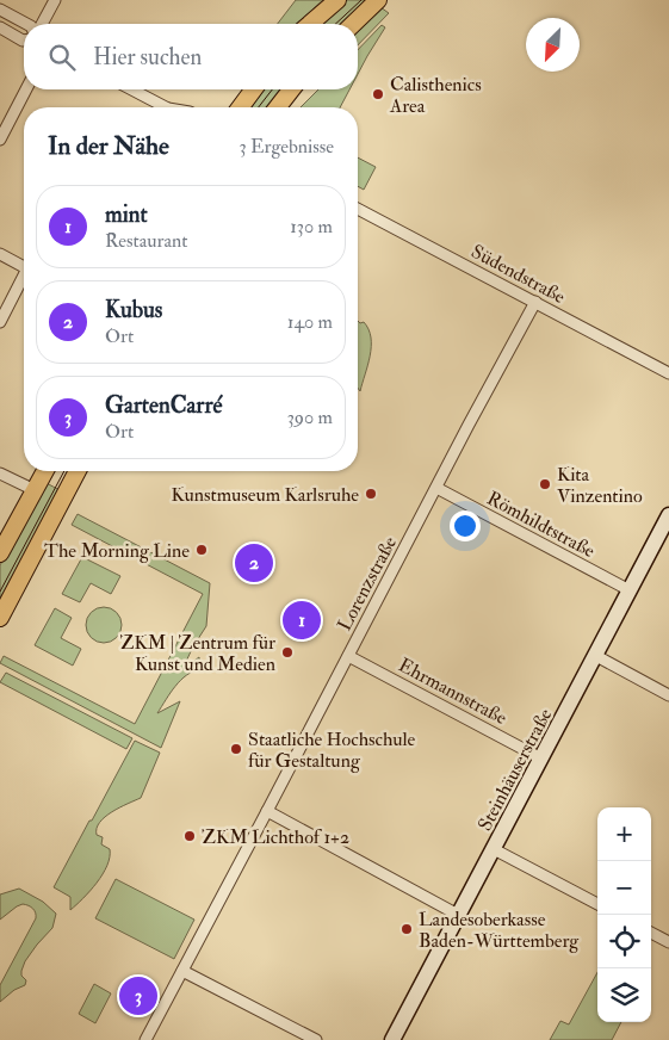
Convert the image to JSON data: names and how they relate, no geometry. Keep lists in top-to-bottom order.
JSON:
{
  "streets": {
    "street": [
      "Südendstraße",
      "Römhildtstraße",
      "Lorenzstraße",
      "Ehrmannstraße",
      "Steinhäuserstraße"
    ]
  },
  "crossings": [
    ["Südendstraße", "Lorenzstraße"],
    ["Römhildtstraße", "Lorenzstraße"],
    ["Römhildtstraße", "Steinhäuserstraße"],
    ["Lorenzstraße", "Ehrmannstraße"],
    ["Ehrmannstraße", "Steinhäuserstraße"]
  ],
  "places": [
    "Calisthenics Area",
    "Kita Vinzentino",
    "Kunstmuseum Karlsruhe",
    "The Morning Line",
    "ZKM | Zentrum für Kunst und Medien",
    "Staatliche Hochschule für Gestaltung",
    "ZKM Lichthof 1+2",
    "Landesoberkasse Baden-Württemberg"
  ],
  "north": "bottom left",
  "page": {
    "search": "Hier suchen",
    "heading": ["In der Nähe", "3 Ergebnisse"],
    "list": [
      {
        "mark": "1",
        "name": "mint",
        "note": "Restaurant",
        "value": "130 m"
      },
      {
        "mark": "2",
        "name": "Kubus",
        "note": "Ort",
        "value": "140 m"
      },
      {
        "mark": "3",
        "name": "GartenCarré",
        "note": "Ort",
        "value": "390 m"
      }
    ],
    "pins": ["2", "1", "3"],
    "map_buttons": ["+", "−"]
  }
}
